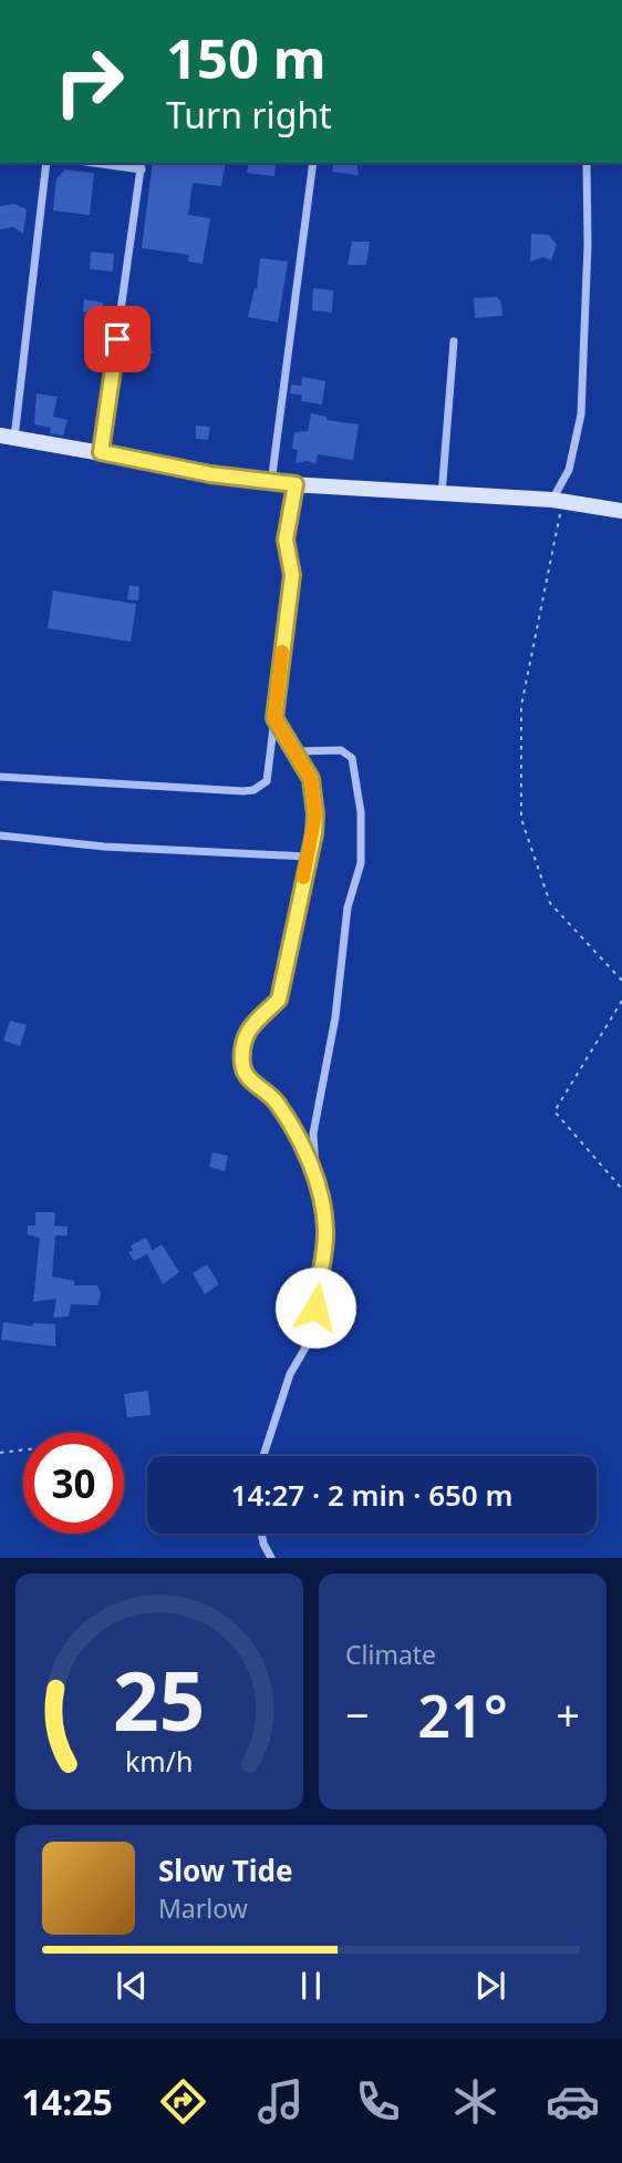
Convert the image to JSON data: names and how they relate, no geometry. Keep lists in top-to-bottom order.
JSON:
{
  "page": {
    "turn": ["150 m", "Turn right"],
    "limit": "30",
    "trip": "14:27 · 2 min · 650 m",
    "tile": "Climate",
    "heat": ["−", "21°", "+"],
    "song": ["Slow Tide", "Marlow"],
    "tabs": "14:25",
    "gauge": ["25", "km/h"]
  }
}
